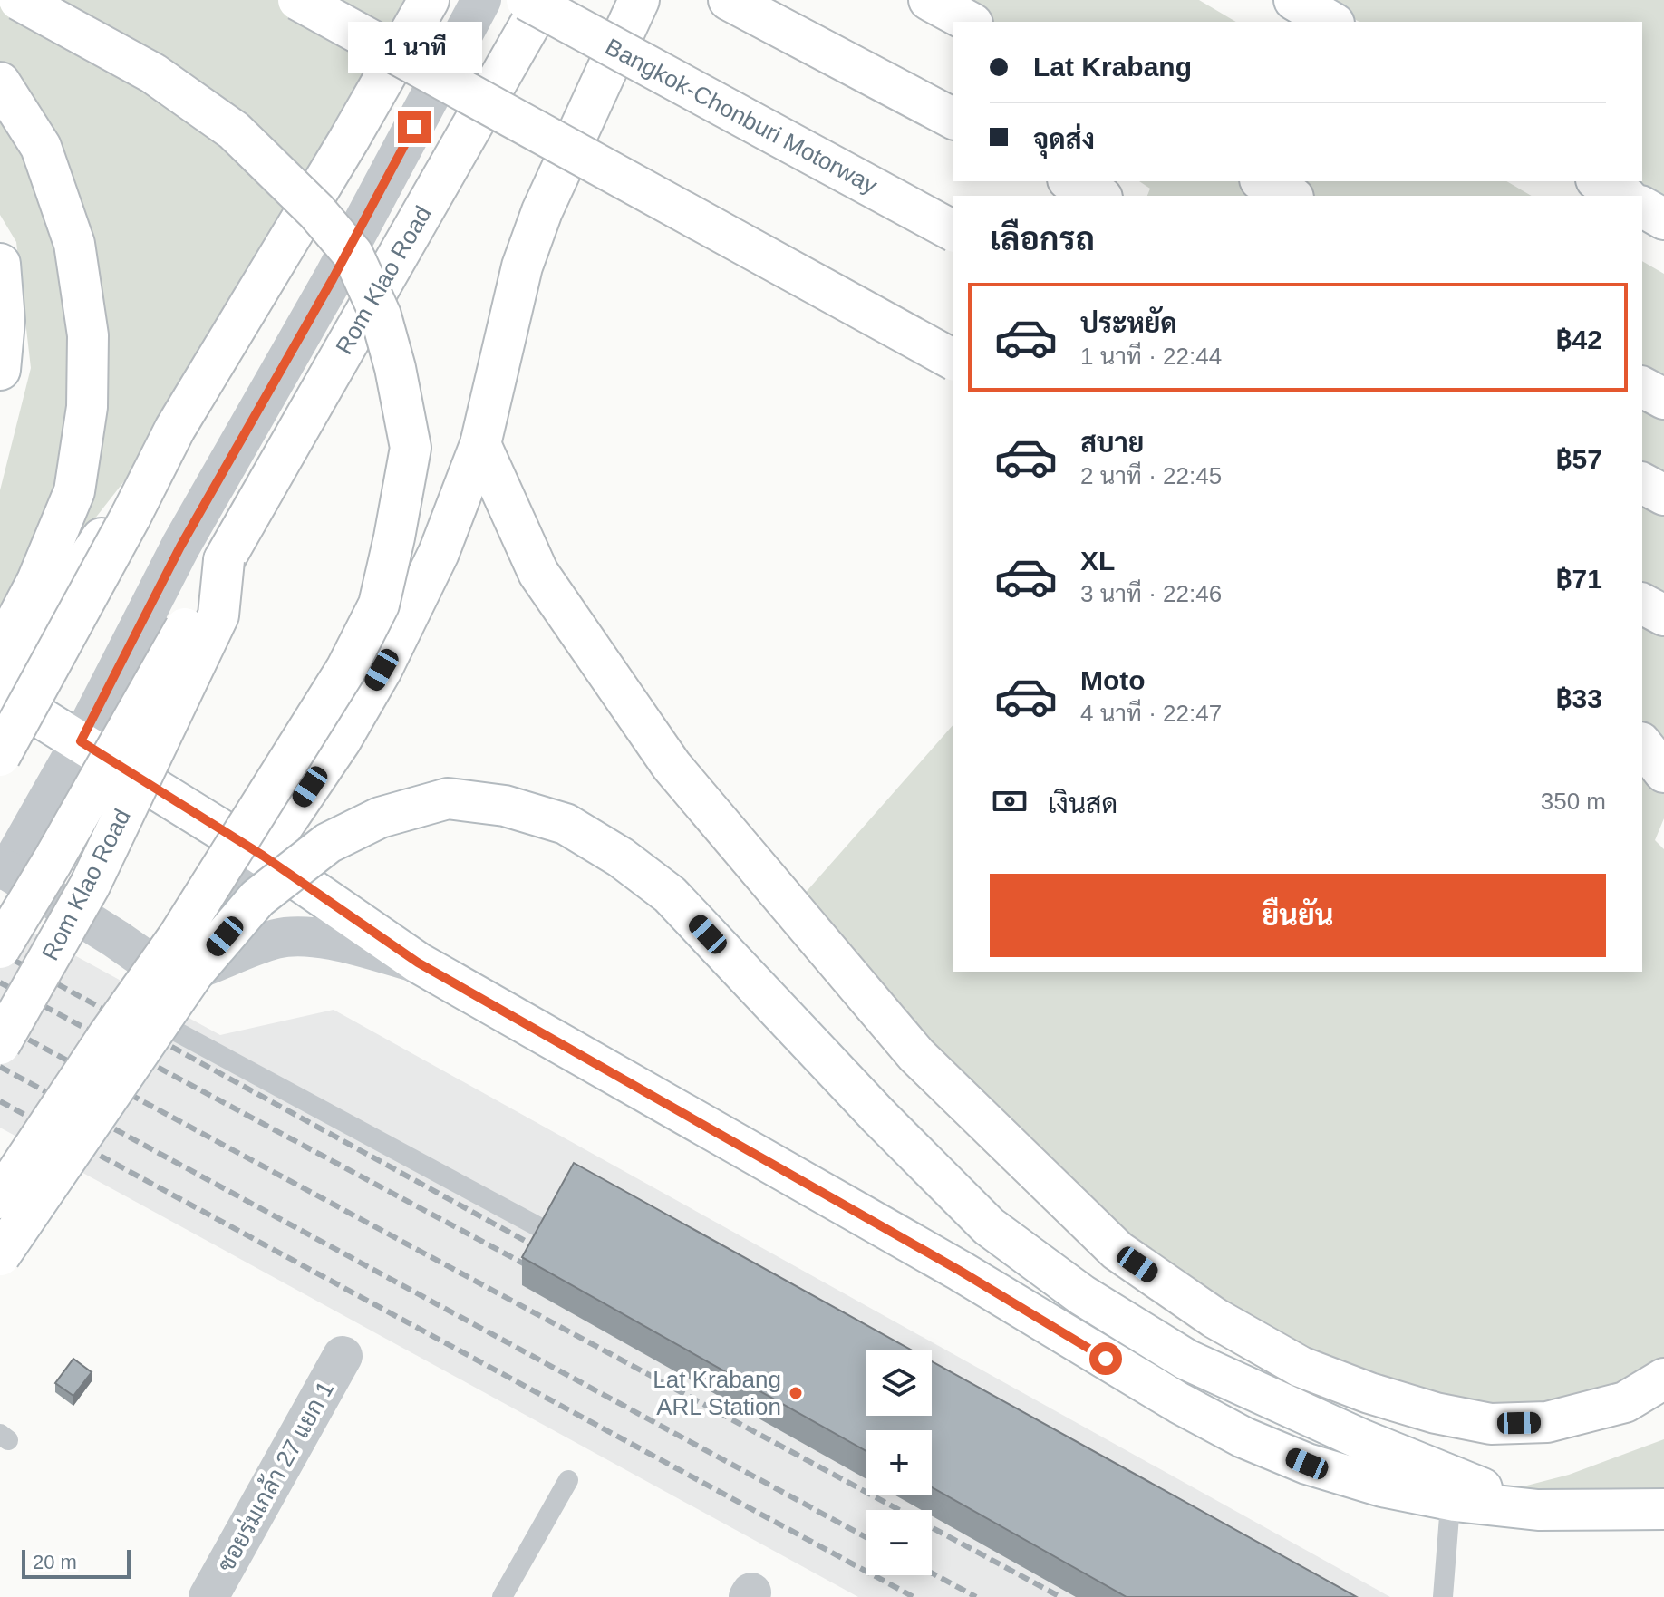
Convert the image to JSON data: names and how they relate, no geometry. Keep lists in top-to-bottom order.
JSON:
{
  "streets": {
    "main road": ["Bangkok-Chonburi Motorway", "Rom Klao Road"],
    "street": ["ซอยร่มเกล้า 27 แยก 1"]
  },
  "places": ["Lat Krabang ARL Station"],
  "scale_bar": "20 m",
  "page": {
    "bubble": "1 นาที",
    "banner": ["Lat Krabang", "จุดส่ง"],
    "heading": "เลือกรถ",
    "list": [
      {
        "name": "ประหยัด",
        "note": "1 นาที · 22:44",
        "value": "฿42"
      },
      {
        "name": "สบาย",
        "note": "2 นาที · 22:45",
        "value": "฿57"
      },
      {
        "name": "XL",
        "note": "3 นาที · 22:46",
        "value": "฿71"
      },
      {
        "name": "Moto",
        "note": "4 นาที · 22:47",
        "value": "฿33"
      }
    ],
    "pay": ["เงินสด", "350 m"],
    "buttons": "ยืนยัน",
    "map_buttons": ["+", "−"],
    "scale": "20 m"
  }
}
